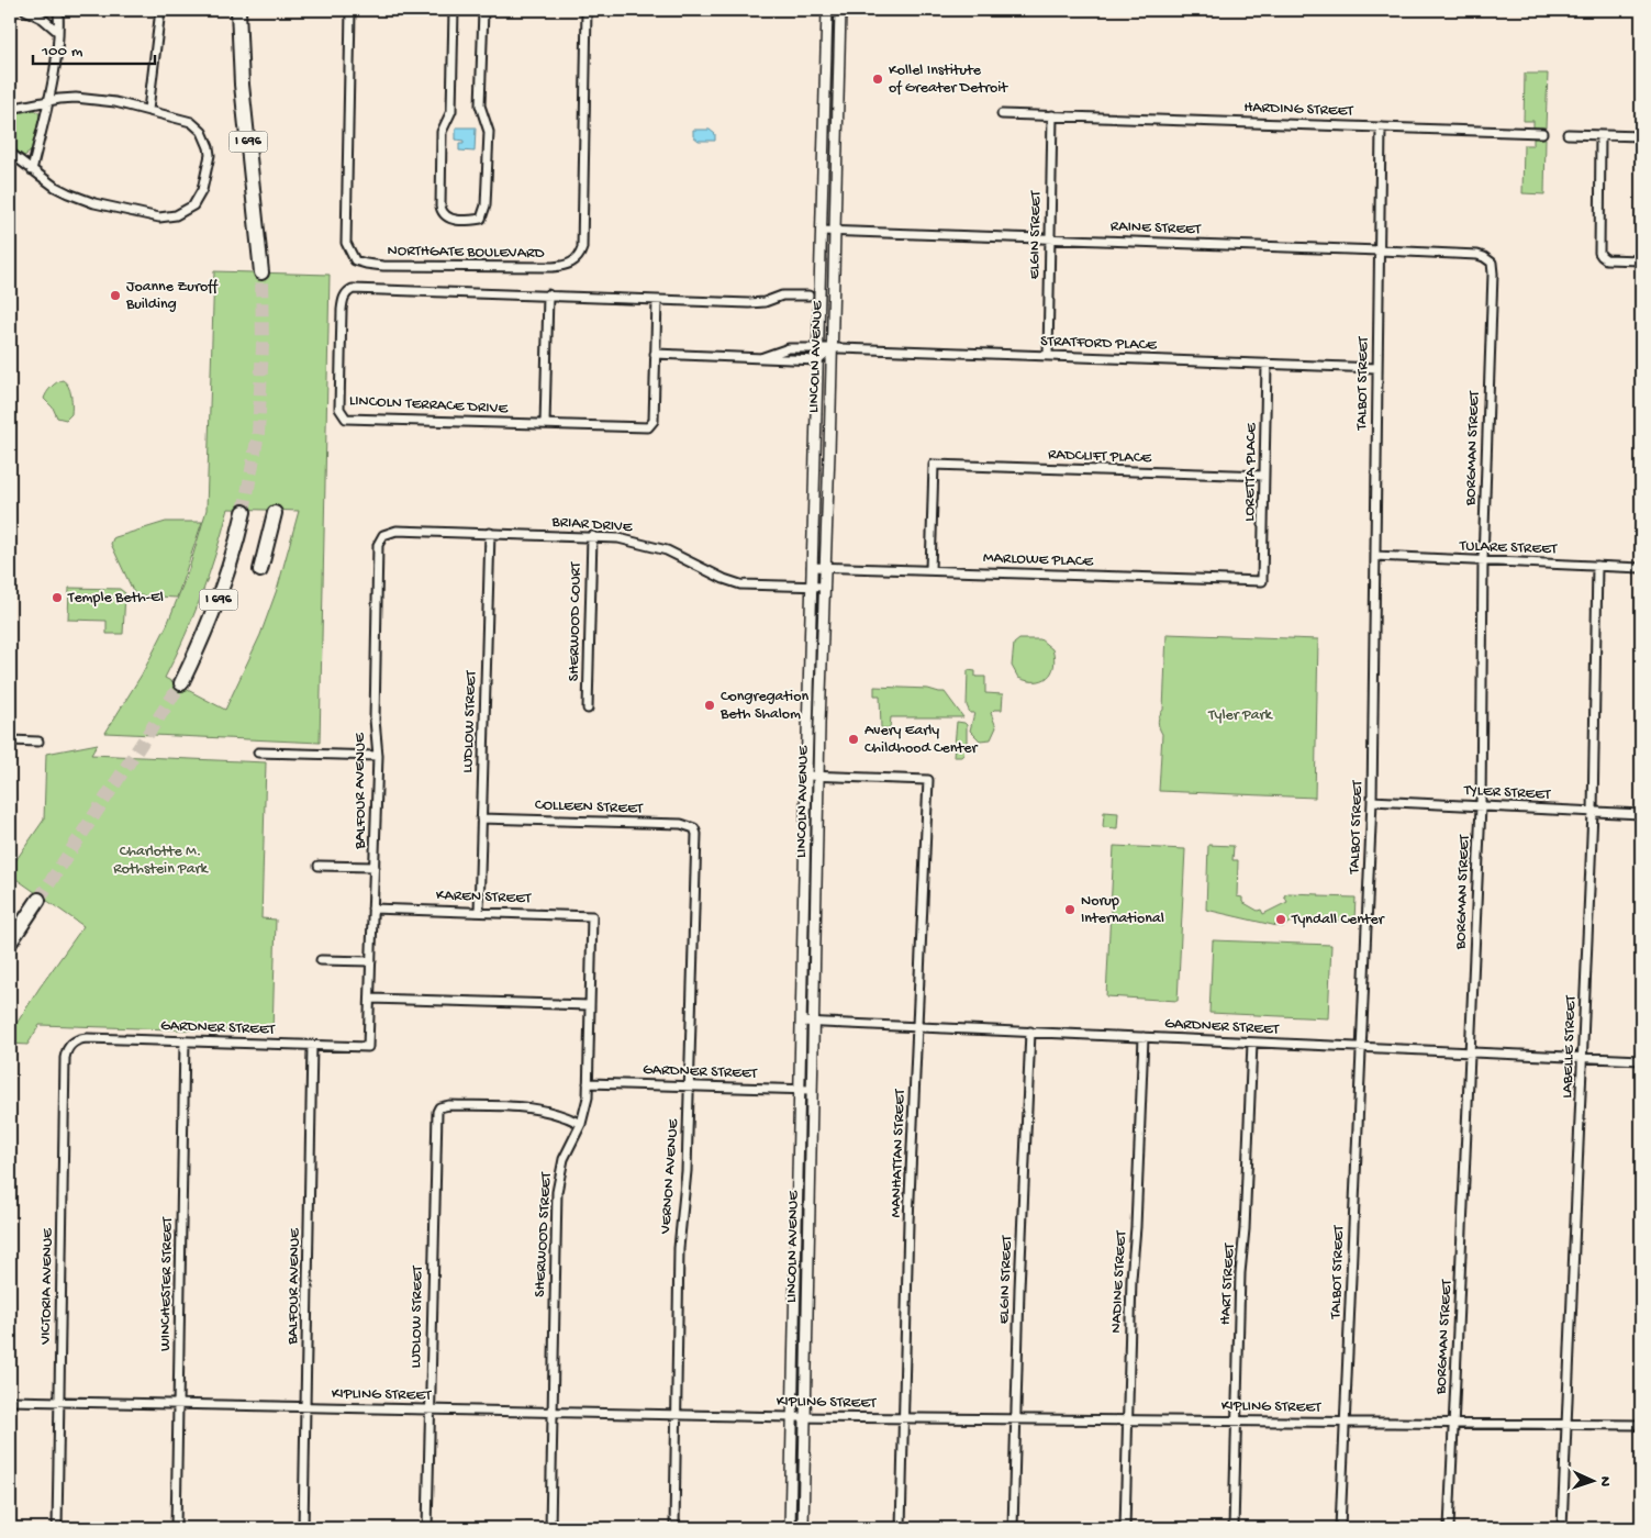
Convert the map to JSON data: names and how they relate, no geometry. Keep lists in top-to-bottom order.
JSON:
{
  "streets": {
    "highway": ["I 696"],
    "street": [
      "HARDING STREET",
      "RAINE STREET",
      "ELGIN STREET",
      "NORTHGATE BOULEVARD",
      "STRATFORD PLACE",
      "LINCOLN AVENUE",
      "TALBOT STREET",
      "LINCOLN TERRACE DRIVE",
      "BORGMAN STREET",
      "RADCLIFT PLACE",
      "LORETTA PLACE",
      "BRIAR DRIVE",
      "TULARE STREET",
      "MARLOWE PLACE",
      "SHERWOOD COURT",
      "LUDLOW STREET",
      "BALFOUR AVENUE",
      "TYLER STREET",
      "COLLEEN STREET",
      "KAREN STREET",
      "GARDNER STREET",
      "LABELLE STREET",
      "MANHATTAN STREET",
      "VERNON AVENUE",
      "SHERWOOD STREET",
      "NADINE STREET",
      "WINCHESTER STREET",
      "HART STREET",
      "VICTORIA AVENUE",
      "KIPLING STREET"
    ]
  },
  "crossings": [
    ["HARDING STREET", "ELGIN STREET"],
    ["HARDING STREET", "TALBOT STREET"],
    ["RAINE STREET", "ELGIN STREET"],
    ["RAINE STREET", "LINCOLN AVENUE"],
    ["RAINE STREET", "TALBOT STREET"],
    ["RAINE STREET", "BORGMAN STREET"],
    ["ELGIN STREET", "STRATFORD PLACE"],
    ["ELGIN STREET", "GARDNER STREET"],
    ["ELGIN STREET", "KIPLING STREET"],
    ["STRATFORD PLACE", "LINCOLN AVENUE"],
    ["STRATFORD PLACE", "TALBOT STREET"],
    ["STRATFORD PLACE", "LORETTA PLACE"],
    ["LINCOLN AVENUE", "BRIAR DRIVE"],
    ["LINCOLN AVENUE", "MARLOWE PLACE"],
    ["LINCOLN AVENUE", "GARDNER STREET"],
    ["LINCOLN AVENUE", "MANHATTAN STREET"],
    ["LINCOLN AVENUE", "KIPLING STREET"],
    ["TALBOT STREET", "TULARE STREET"],
    ["TALBOT STREET", "TYLER STREET"],
    ["TALBOT STREET", "GARDNER STREET"],
    ["TALBOT STREET", "KIPLING STREET"],
    ["BORGMAN STREET", "TULARE STREET"],
    ["BORGMAN STREET", "TYLER STREET"],
    ["BORGMAN STREET", "GARDNER STREET"],
    ["BORGMAN STREET", "KIPLING STREET"],
    ["RADCLIFT PLACE", "LORETTA PLACE"],
    ["RADCLIFT PLACE", "MARLOWE PLACE"],
    ["LORETTA PLACE", "MARLOWE PLACE"],
    ["BRIAR DRIVE", "SHERWOOD COURT"],
    ["BRIAR DRIVE", "LUDLOW STREET"],
    ["BRIAR DRIVE", "BALFOUR AVENUE"],
    ["TULARE STREET", "LABELLE STREET"],
    ["LUDLOW STREET", "COLLEEN STREET"],
    ["LUDLOW STREET", "KAREN STREET"],
    ["LUDLOW STREET", "SHERWOOD STREET"],
    ["LUDLOW STREET", "KIPLING STREET"],
    ["BALFOUR AVENUE", "KAREN STREET"],
    ["BALFOUR AVENUE", "GARDNER STREET"],
    ["BALFOUR AVENUE", "KIPLING STREET"],
    ["TYLER STREET", "LABELLE STREET"],
    ["COLLEEN STREET", "VERNON AVENUE"],
    ["KAREN STREET", "SHERWOOD STREET"],
    ["GARDNER STREET", "LABELLE STREET"],
    ["GARDNER STREET", "MANHATTAN STREET"],
    ["GARDNER STREET", "VERNON AVENUE"],
    ["GARDNER STREET", "SHERWOOD STREET"],
    ["GARDNER STREET", "NADINE STREET"],
    ["GARDNER STREET", "WINCHESTER STREET"],
    ["GARDNER STREET", "HART STREET"],
    ["GARDNER STREET", "VICTORIA AVENUE"],
    ["LABELLE STREET", "KIPLING STREET"],
    ["MANHATTAN STREET", "KIPLING STREET"],
    ["VERNON AVENUE", "KIPLING STREET"],
    ["SHERWOOD STREET", "KIPLING STREET"],
    ["NADINE STREET", "KIPLING STREET"],
    ["WINCHESTER STREET", "KIPLING STREET"],
    ["HART STREET", "KIPLING STREET"],
    ["VICTORIA AVENUE", "KIPLING STREET"]
  ],
  "parks": ["Tyler Park", "Charlotte M. Rothstein Park"],
  "places": [
    "Kollel Institute of Greater Detroit",
    "Joanne Zuroff Building",
    "Temple Beth-El",
    "Congregation Beth Shalom",
    "Avery Early Childhood Center",
    "Norup International",
    "Tyndall Center"
  ],
  "scale_bar": "100 m",
  "north": "right"
}
